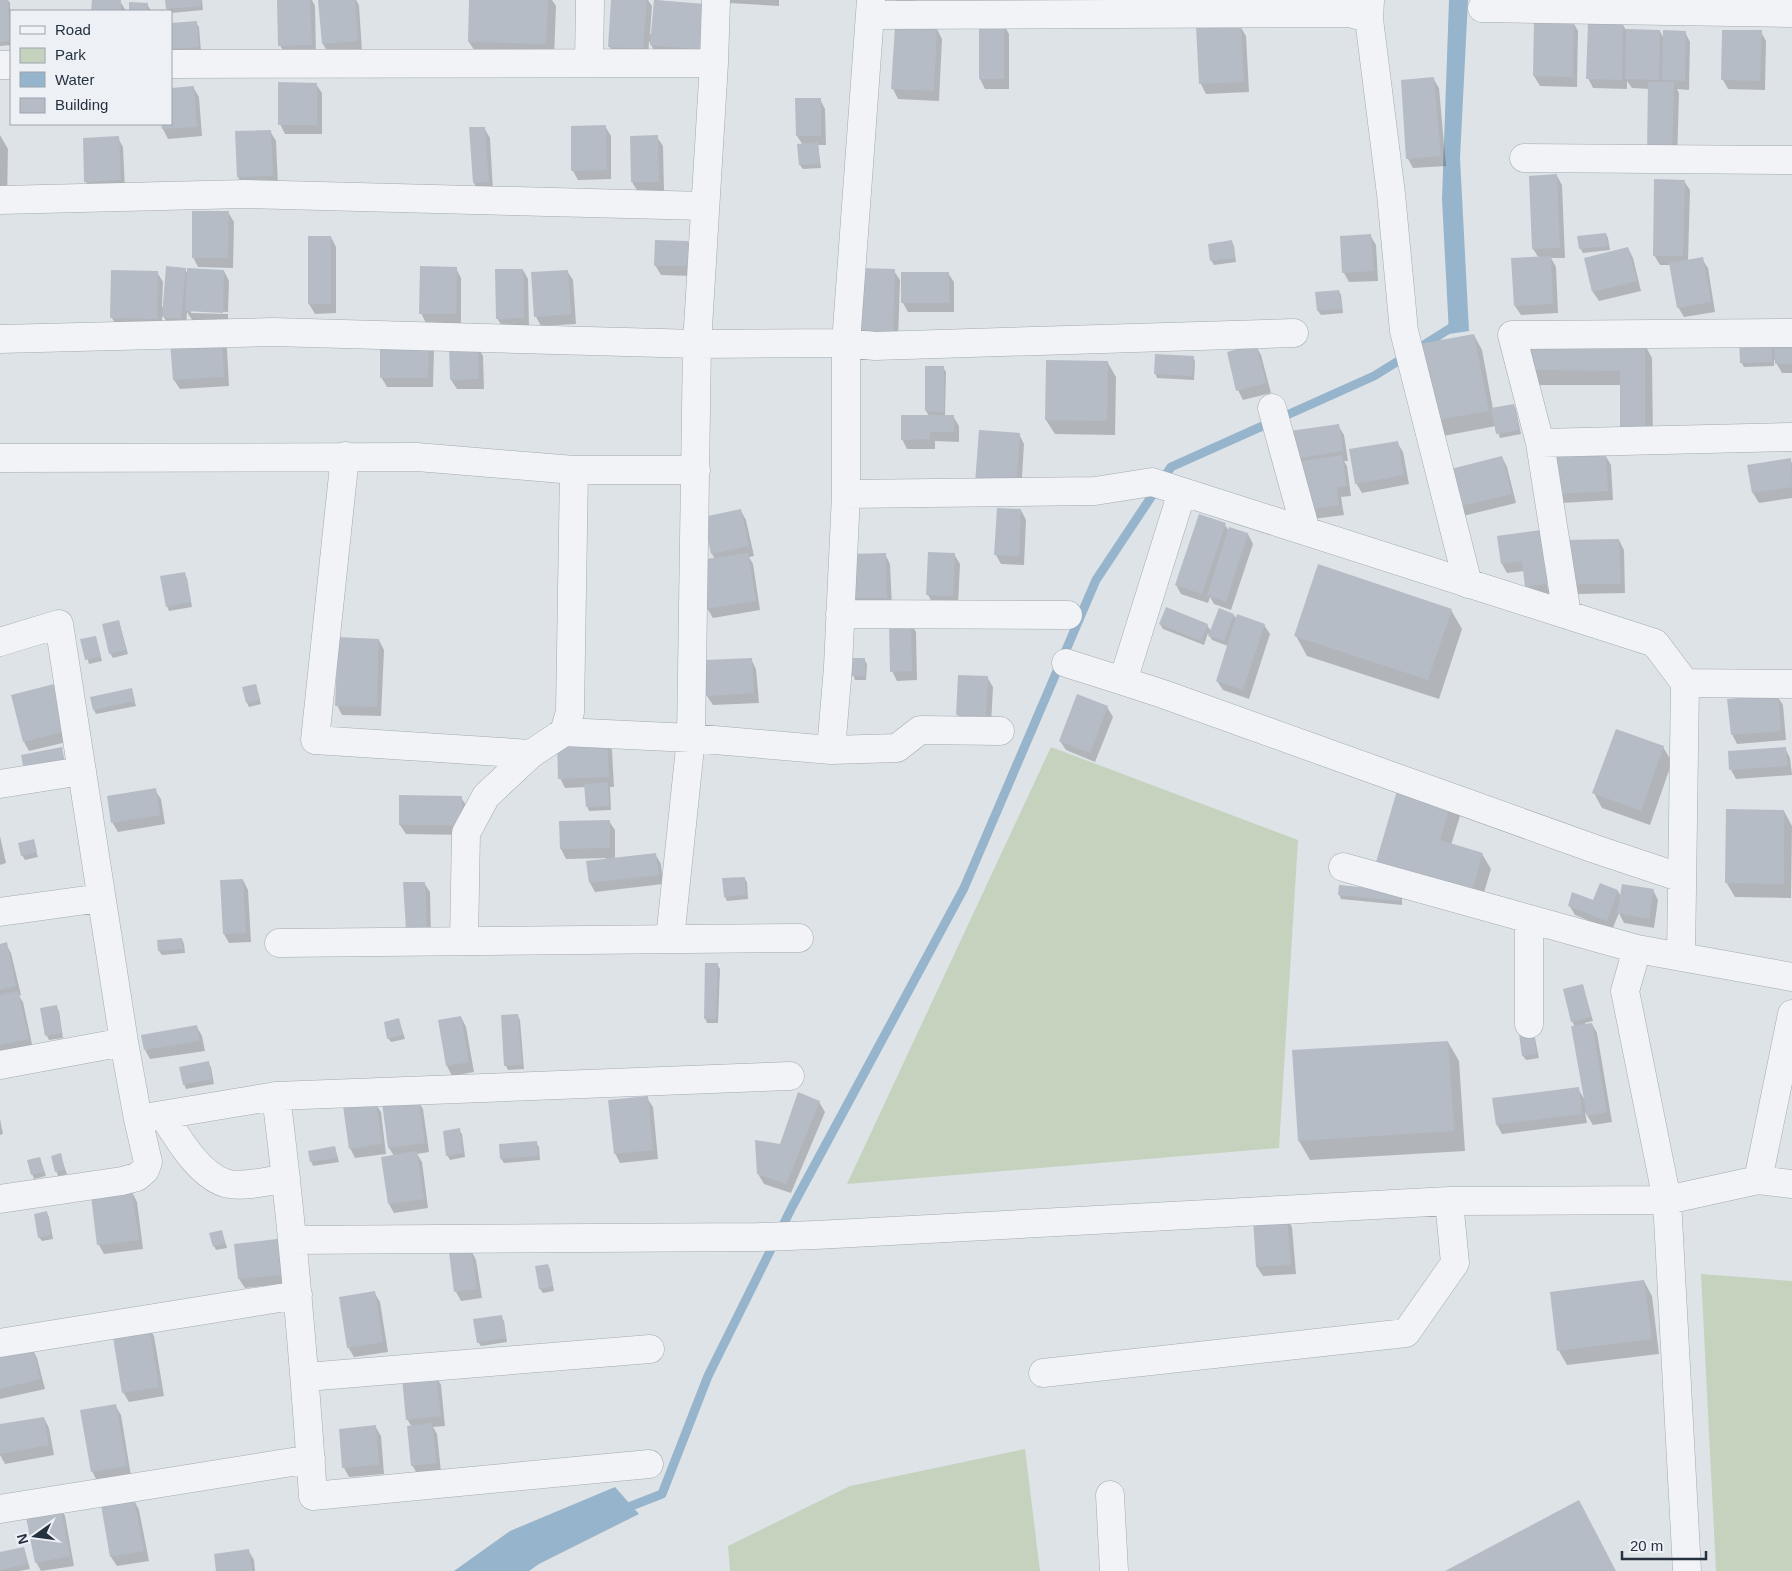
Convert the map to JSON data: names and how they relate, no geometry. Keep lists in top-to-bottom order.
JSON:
{
  "legend": [
    "Road",
    "Park",
    "Water",
    "Building"
  ],
  "scale_bar": "20 m",
  "north": "left"
}
